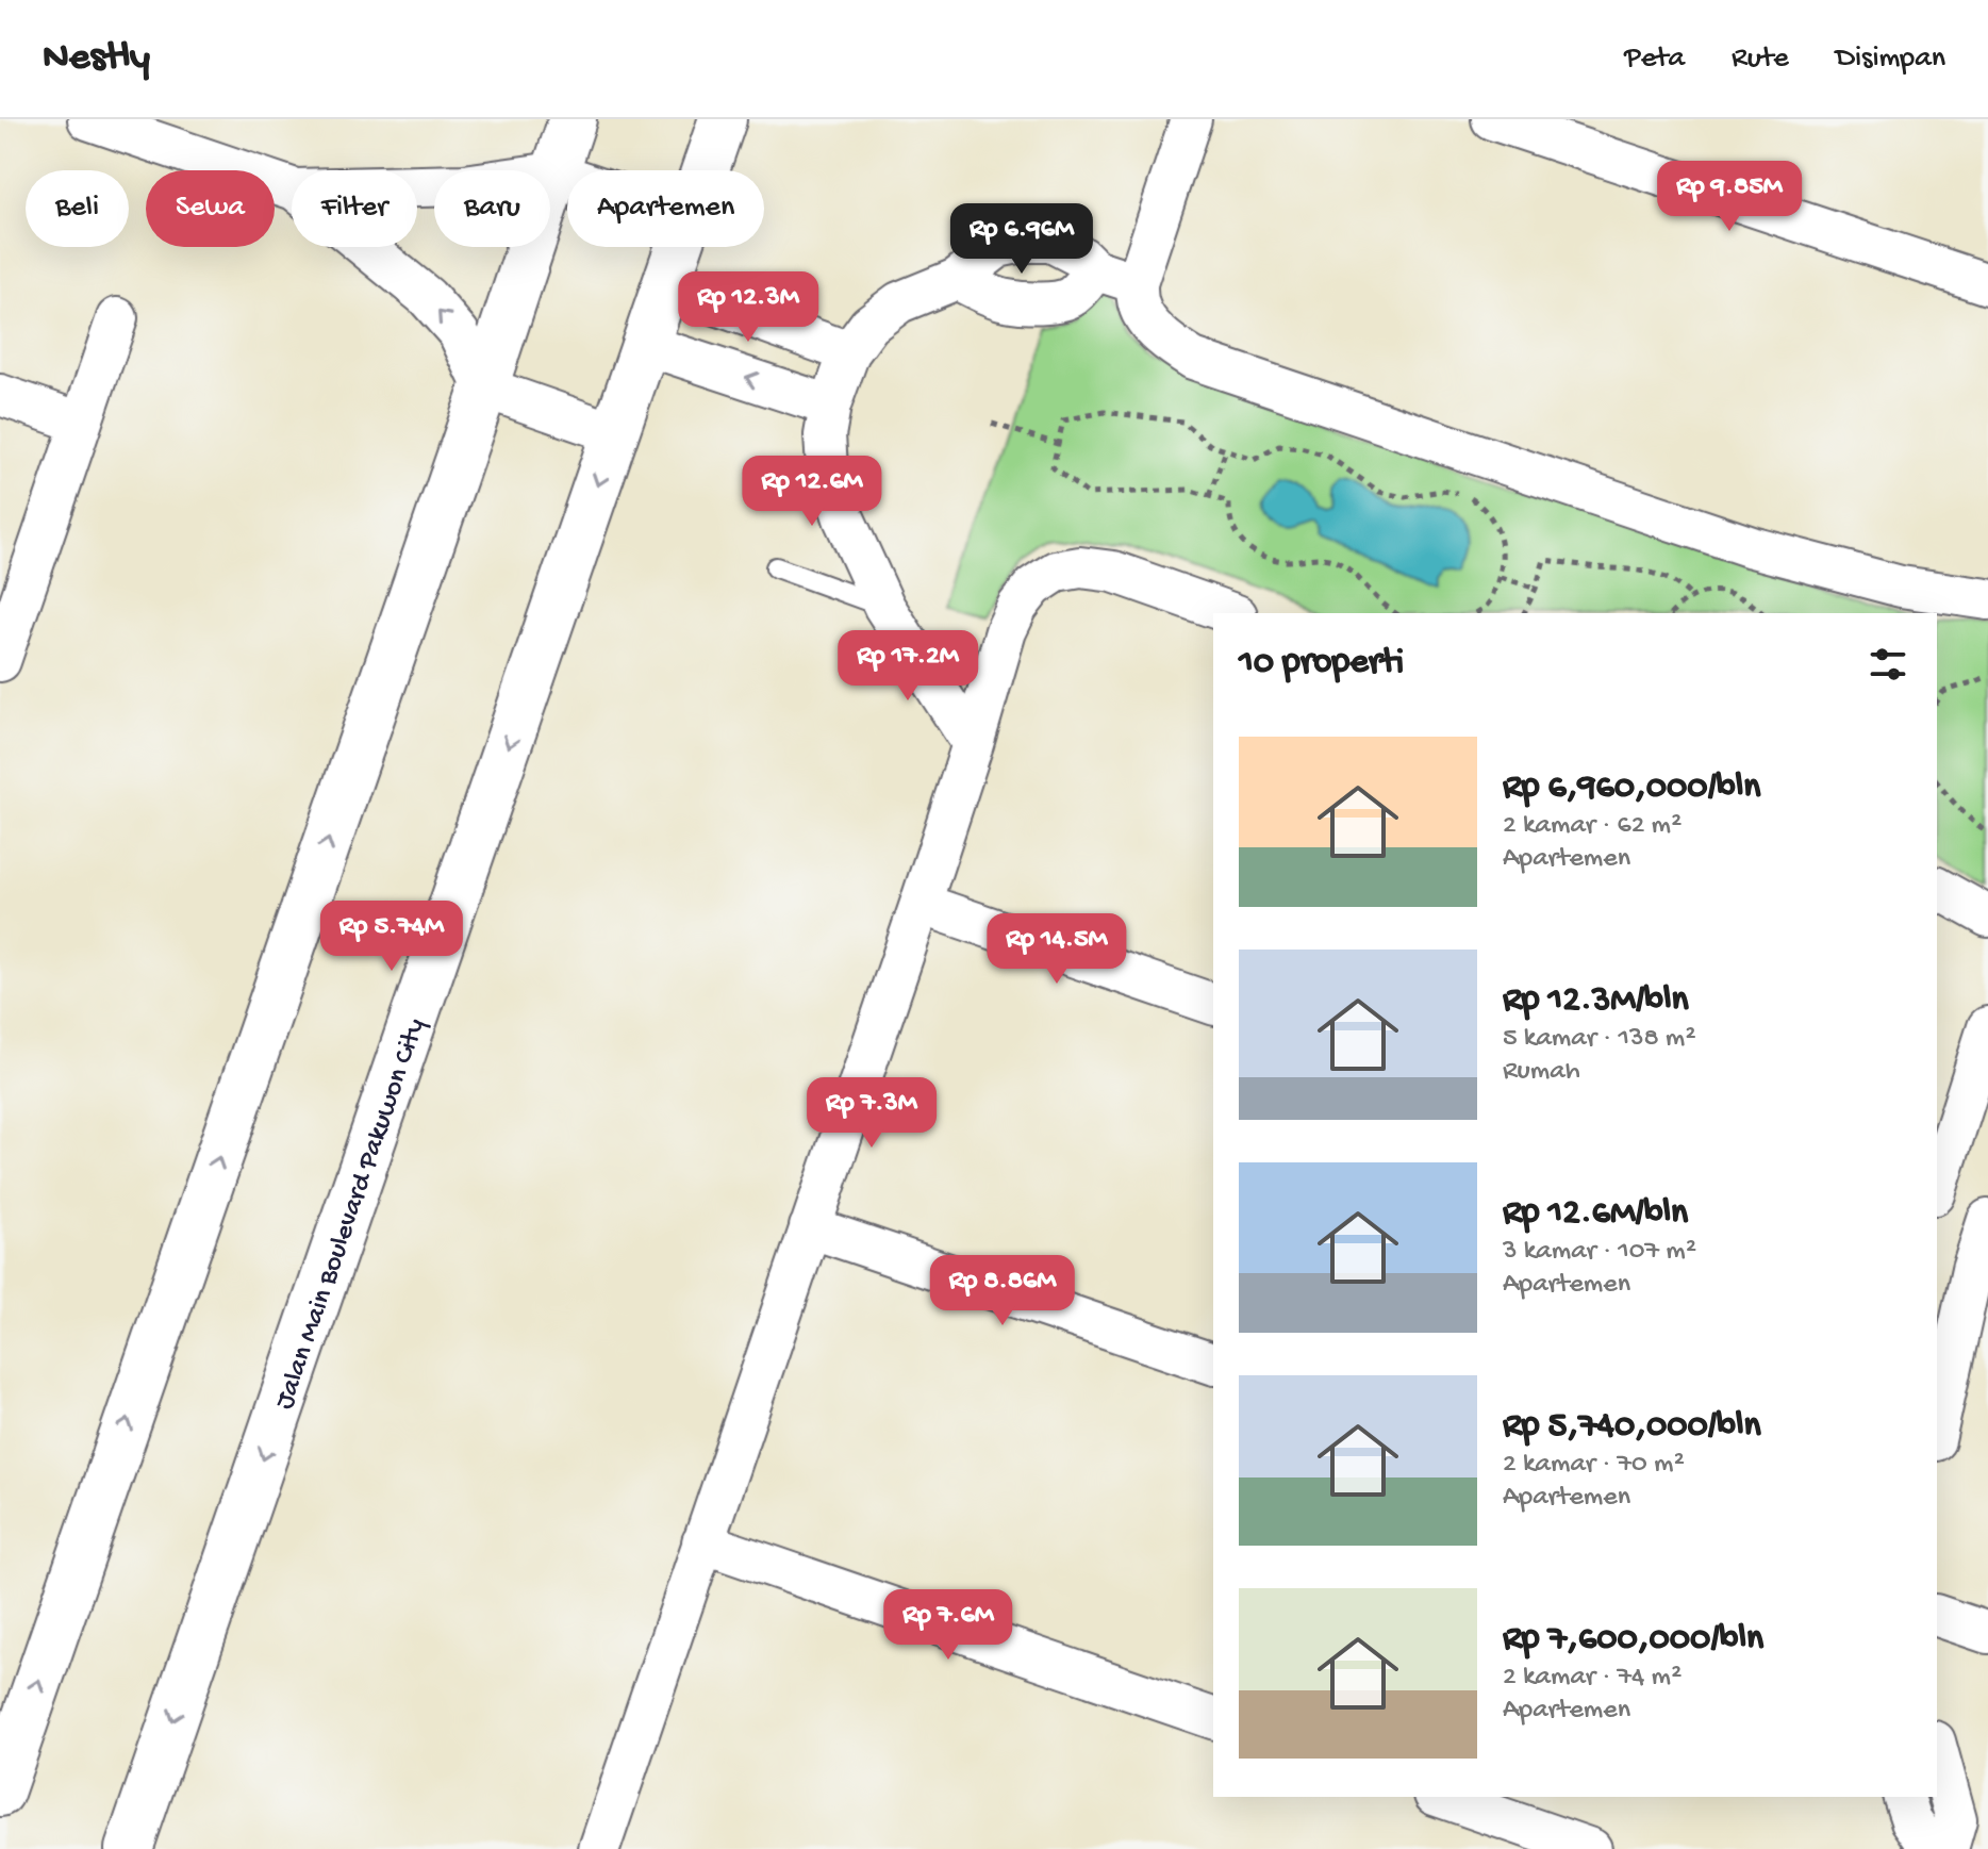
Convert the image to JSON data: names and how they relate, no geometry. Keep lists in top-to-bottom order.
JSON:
{
  "streets": {
    "street": ["Jalan Main Boulevard Pakuwon City"]
  },
  "page": {
    "header": "Nestly",
    "nav": ["Peta", "Rute", "Disimpan"],
    "price": [
      "Rp 9.85M",
      "Rp 6.96M",
      "Rp 12.3M",
      "Rp 12.6M",
      "Rp 17.2M",
      "Rp 5.74M",
      "Rp 14.5M",
      "Rp 7.3M",
      "Rp 8.86M",
      "Rp 7.6M"
    ],
    "chip": [
      "Beli",
      "Sewa",
      "Filter",
      "Baru",
      "Apartemen"
    ],
    "heading": "10 properti",
    "list": [
      {
        "name": "Rp 6,960,000/bln",
        "note": "2 kamar · 62 m² · Apartemen"
      },
      {
        "name": "Rp 12.3M/bln",
        "note": "5 kamar · 138 m² · Rumah"
      },
      {
        "name": "Rp 12.6M/bln",
        "note": "3 kamar · 107 m² · Apartemen"
      },
      {
        "name": "Rp 5,740,000/bln",
        "note": "2 kamar · 70 m² · Apartemen"
      },
      {
        "name": "Rp 7,600,000/bln",
        "note": "2 kamar · 74 m² · Apartemen"
      }
    ]
  }
}
